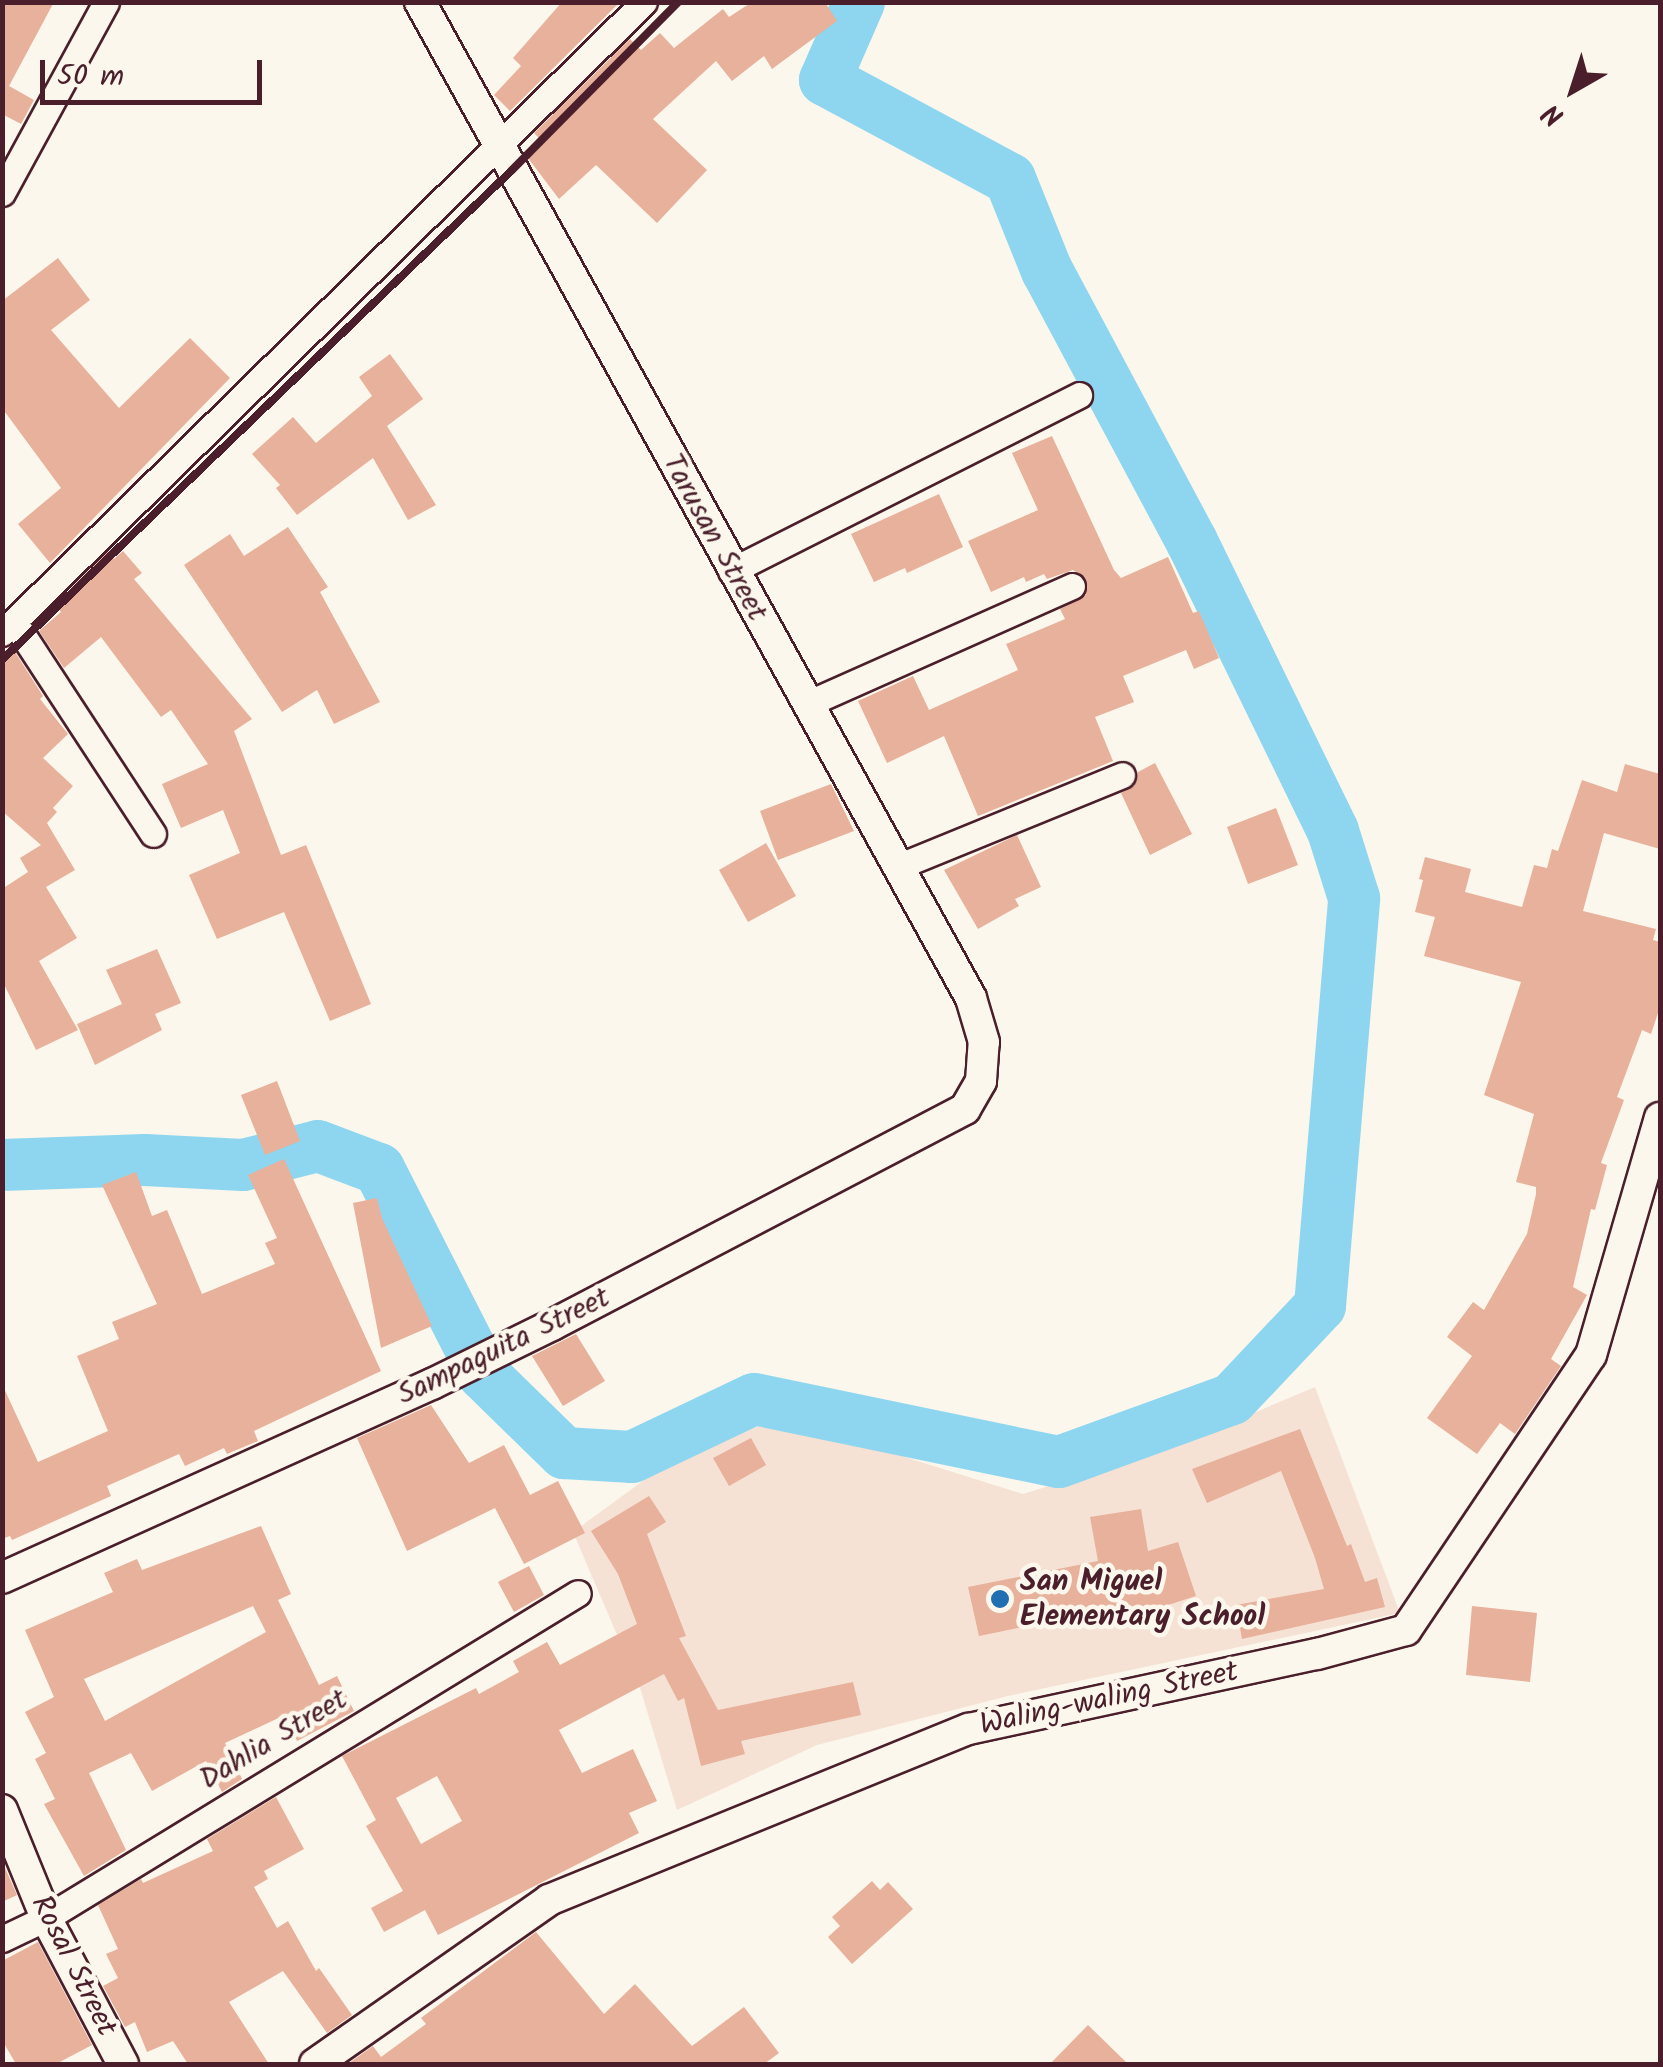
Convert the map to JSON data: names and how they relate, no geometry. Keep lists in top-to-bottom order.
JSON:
{
  "streets": {
    "street": [
      "Tarusan Street",
      "Sampaguita Street",
      "Waling-waling Street",
      "Dahlia Street",
      "Rosal Street"
    ]
  },
  "crossings": [
    ["Tarusan Street", "Sampaguita Street"],
    ["Dahlia Street", "Rosal Street"]
  ],
  "places": ["San Miguel Elementary School"],
  "scale_bar": "50 m",
  "north": "bottom left"
}
